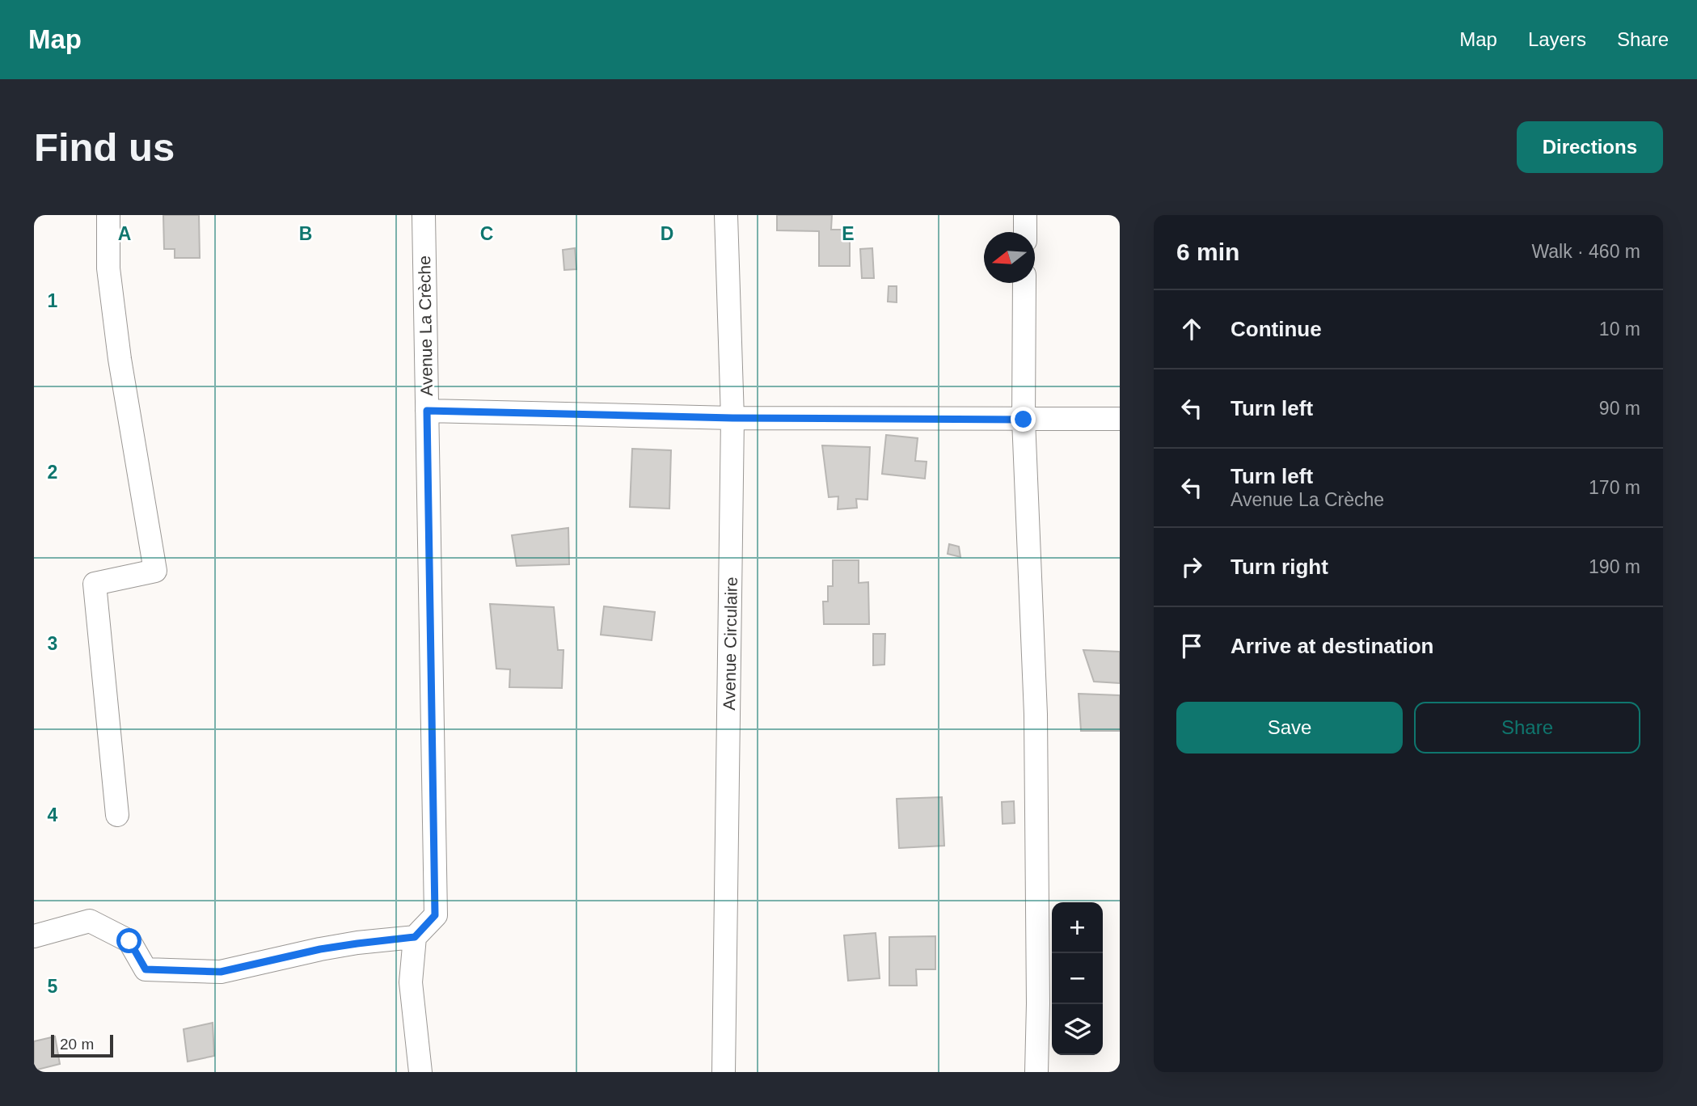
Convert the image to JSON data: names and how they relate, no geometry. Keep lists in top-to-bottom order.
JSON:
{
  "streets": {
    "street": ["Avenue La Crèche", "Avenue Circulaire"]
  },
  "scale_bar": "20 m",
  "north": "left",
  "page": {
    "header": "Map",
    "nav": ["Map", "Layers", "Share"],
    "buttons": [
      "Directions",
      ["Save", "Share"]
    ],
    "title": "Find us",
    "heading": ["6 min", "Walk · 460 m"],
    "list": [
      ["Continue", "10 m"],
      ["Turn left", "90 m"],
      ["Turn left", "Avenue La Crèche", "170 m"],
      ["Turn right", "190 m"],
      "Arrive at destination"
    ],
    "map_buttons": ["+", "−"],
    "scale": "20 m"
  },
  "grid": {
    "columns": [
      "A",
      "B",
      "C",
      "D",
      "E"
    ],
    "rows": [
      "1",
      "2",
      "3",
      "4",
      "5"
    ]
  }
}
